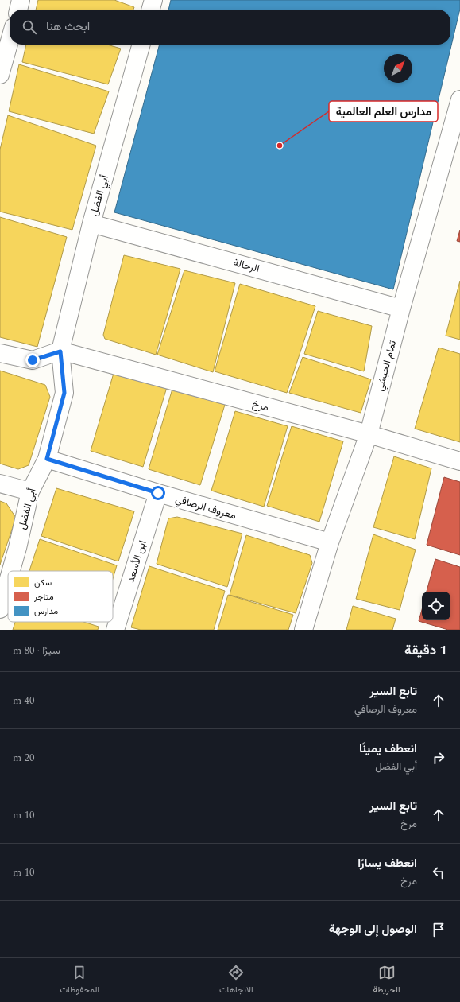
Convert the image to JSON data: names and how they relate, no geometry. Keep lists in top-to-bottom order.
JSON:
{
  "streets": {
    "street": [
      "أبي الفضل",
      "الرحالة",
      "تمام الحبشي",
      "مرخ",
      "معروف الرصافي",
      "ابن الأسعد"
    ]
  },
  "crossings": [
    ["أبي الفضل", "الرحالة"],
    ["أبي الفضل", "مرخ"],
    ["أبي الفضل", "معروف الرصافي"],
    ["الرحالة", "تمام الحبشي"],
    ["تمام الحبشي", "مرخ"],
    ["تمام الحبشي", "معروف الرصافي"],
    ["معروف الرصافي", "ابن الأسعد"]
  ],
  "places": ["مدارس العلم العالمية"],
  "legend": ["سكن", "متاجر", "مدارس"],
  "north": "top right",
  "page": {
    "search": "ابحث هنا",
    "heading": ["1 دقيقة", "سيرًا · 80 m"],
    "list": [
      ["تابع السير", "معروف الرصافي", "40 m"],
      ["انعطف يمينًا", "أبي الفضل", "20 m"],
      ["تابع السير", "مرخ", "10 m"],
      ["انعطف يسارًا", "مرخ", "10 m"],
      "الوصول إلى الوجهة"
    ],
    "nav": ["الخريطة", "الاتجاهات", "المحفوظات"]
  }
}
